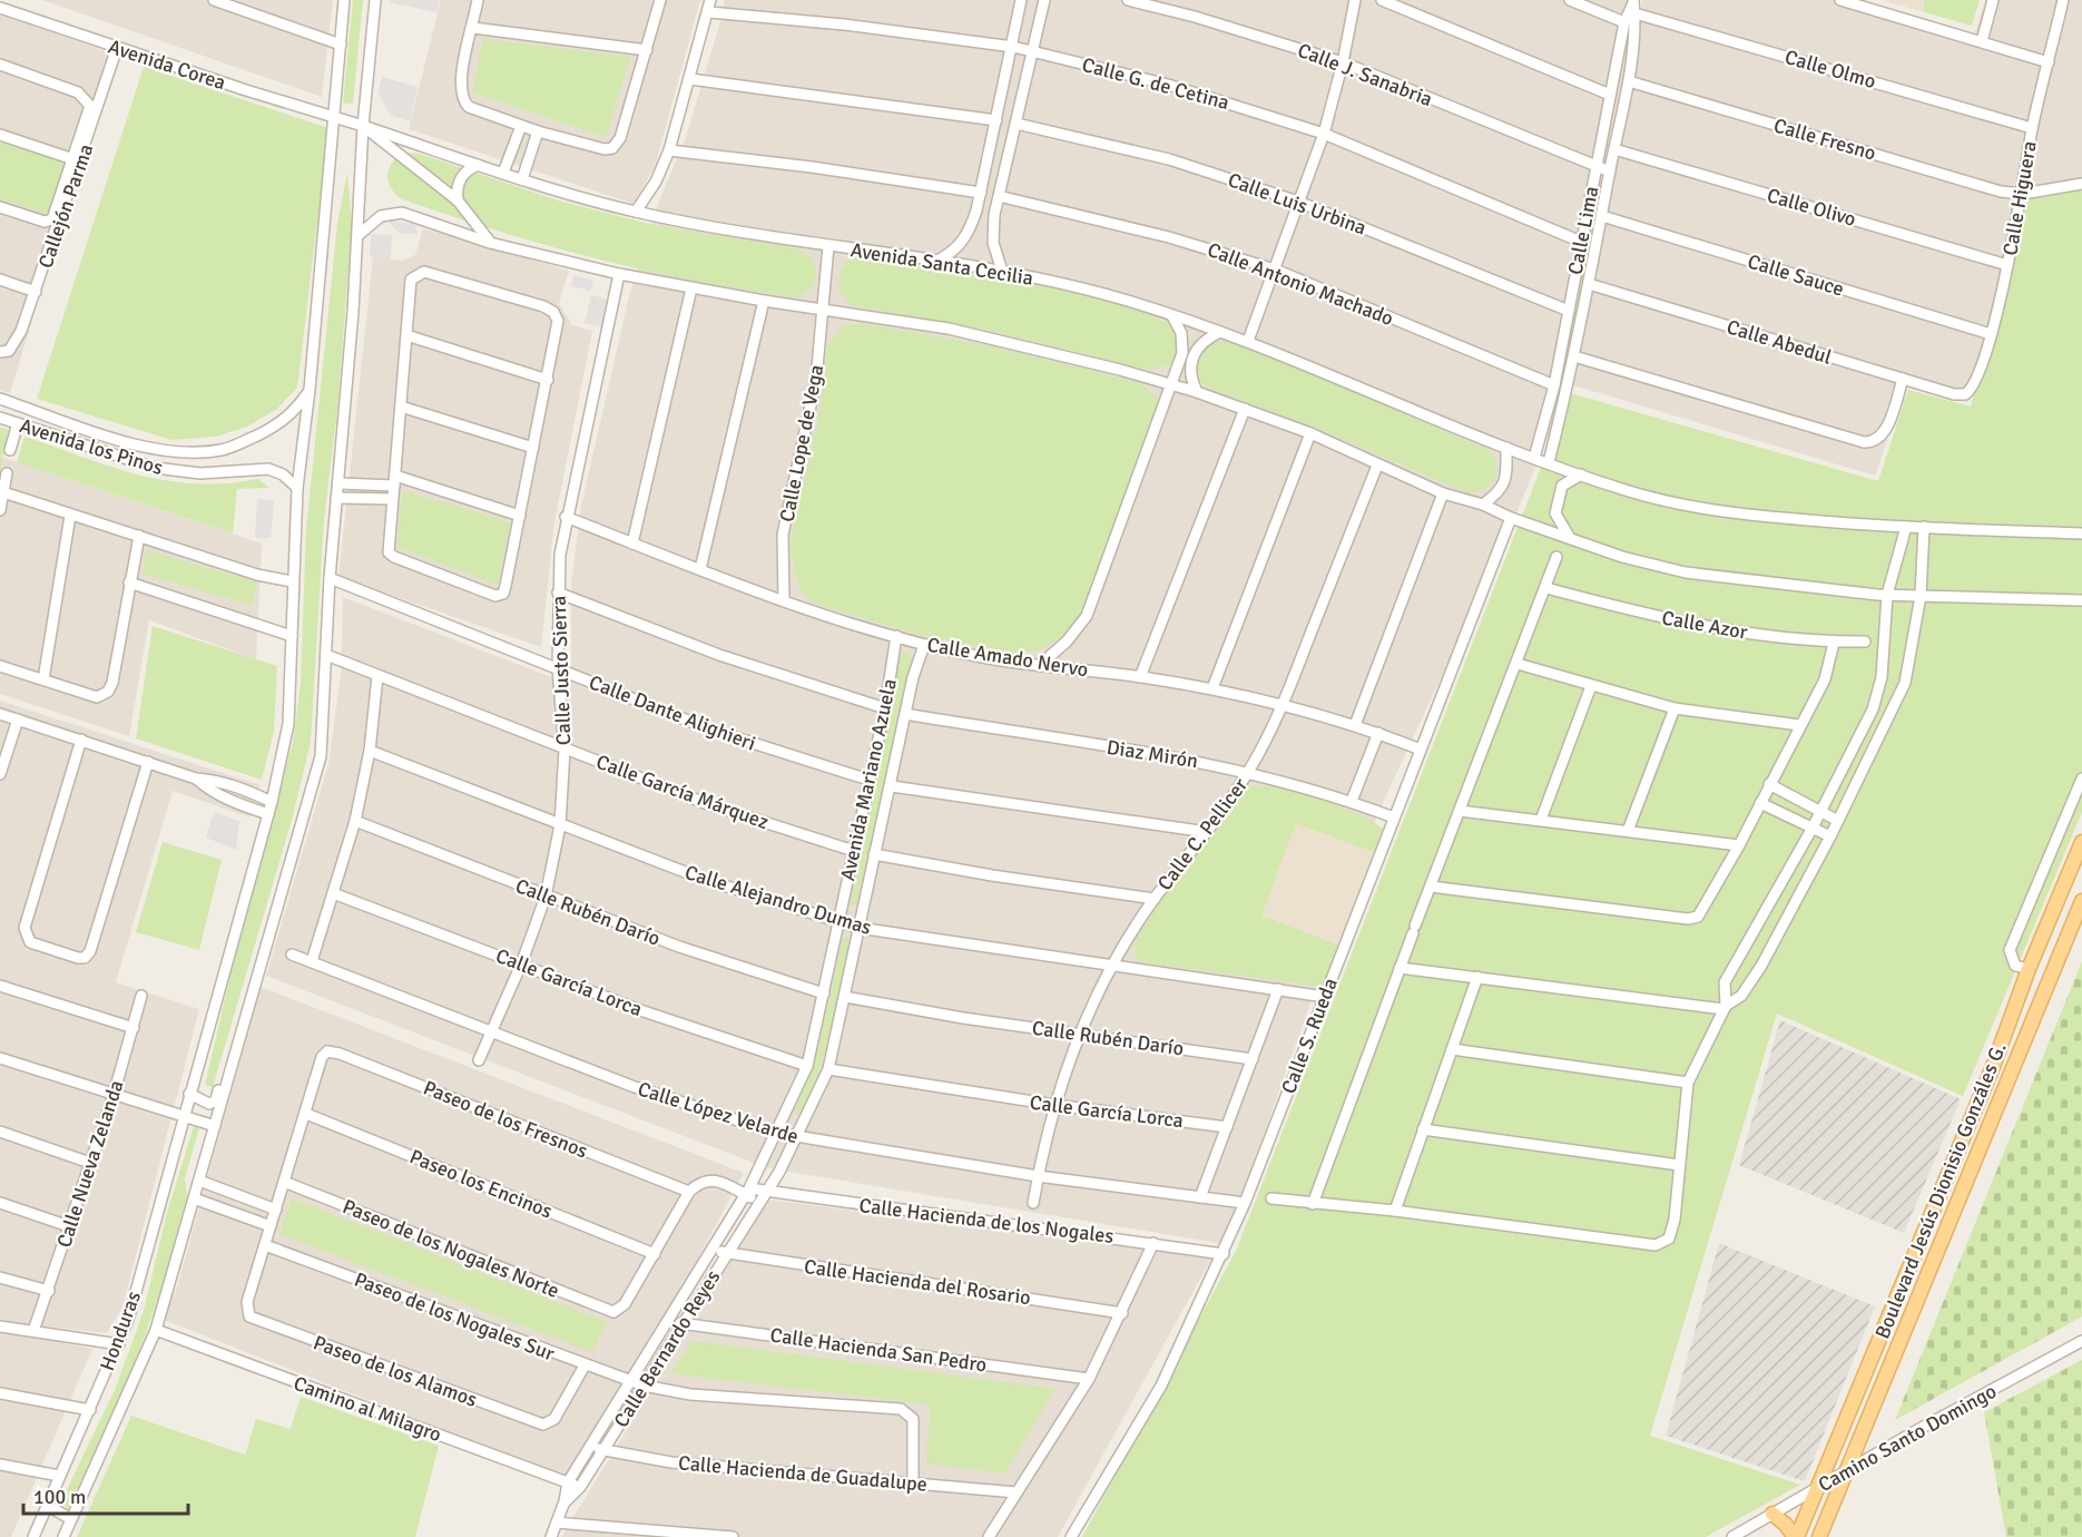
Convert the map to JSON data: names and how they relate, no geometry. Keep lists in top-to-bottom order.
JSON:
{
  "streets": {
    "main road": ["Boulevard Jesús Dionisio Gonzáles G."],
    "street": [
      "Avenida Corea",
      "Calle Olmo",
      "Calle J. Sanabria",
      "Calle G. de Cetina",
      "Calle Fresno",
      "Calle Higuera",
      "Calle Luis Urbina",
      "Callejón Parma",
      "Calle Olivo",
      "Calle Lima",
      "Avenida Santa Cecilia",
      "Calle Sauce",
      "Calle Antonio Machado",
      "Calle Abedul",
      "Calle Lope de Vega",
      "Avenida los Pinos",
      "Calle Azor",
      "Calle Amado Nervo",
      "Calle Justo Sierra",
      "Calle Dante Alighieri",
      "Diaz Mirón",
      "Avenida Mariano Azuela",
      "Calle García Márquez",
      "Calle C. Pellicer",
      "Calle Alejandro Dumas",
      "Calle Rubén Darío",
      "Calle García Lorca",
      "Calle S. Rueda",
      "Calle López Velarde",
      "Paseo de los Fresnos",
      "Calle Nueva Zelanda",
      "Paseo los Encinos",
      "Calle Hacienda de los Nogales",
      "Paseo de los Nogales Norte",
      "Calle Hacienda del Rosario",
      "Paseo de los Nogales Sur",
      "Honduras",
      "Calle Bernardo Reyes",
      "Calle Hacienda San Pedro",
      "Paseo de los Alamos",
      "Camino al Milagro",
      "Camino Santo Domingo",
      "Calle Hacienda de Guadalupe"
    ]
  },
  "crossings": [
    ["Avenida Corea", "Callejón Parma"],
    ["Avenida Corea", "Avenida Santa Cecilia"],
    ["Avenida Corea", "Honduras"],
    ["Calle Olmo", "Calle Higuera"],
    ["Calle Olmo", "Calle Lima"],
    ["Calle J. Sanabria", "Calle Lima"],
    ["Calle G. de Cetina", "Calle Lima"],
    ["Calle Fresno", "Calle Higuera"],
    ["Calle Fresno", "Calle Lima"],
    ["Calle Higuera", "Calle Olivo"],
    ["Calle Higuera", "Calle Sauce"],
    ["Calle Higuera", "Calle Abedul"],
    ["Calle Luis Urbina", "Calle Lima"],
    ["Calle Olivo", "Calle Lima"],
    ["Calle Lima", "Avenida Santa Cecilia"],
    ["Calle Lima", "Calle Sauce"],
    ["Calle Lima", "Calle Antonio Machado"],
    ["Calle Lima", "Calle Abedul"],
    ["Avenida Santa Cecilia", "Calle Lope de Vega"],
    ["Calle Lope de Vega", "Calle Amado Nervo"],
    ["Avenida los Pinos", "Honduras"],
    ["Calle Amado Nervo", "Calle Justo Sierra"],
    ["Calle Amado Nervo", "Avenida Mariano Azuela"],
    ["Calle Amado Nervo", "Calle C. Pellicer"],
    ["Calle Amado Nervo", "Calle S. Rueda"],
    ["Calle Justo Sierra", "Calle Dante Alighieri"],
    ["Calle Justo Sierra", "Calle García Márquez"],
    ["Calle Justo Sierra", "Calle Alejandro Dumas"],
    ["Calle Justo Sierra", "Calle Rubén Darío"],
    ["Calle Justo Sierra", "Calle García Lorca"],
    ["Calle Justo Sierra", "Calle López Velarde"],
    ["Calle Dante Alighieri", "Avenida Mariano Azuela"],
    ["Diaz Mirón", "Avenida Mariano Azuela"],
    ["Diaz Mirón", "Calle C. Pellicer"],
    ["Diaz Mirón", "Calle S. Rueda"],
    ["Avenida Mariano Azuela", "Calle García Márquez"],
    ["Avenida Mariano Azuela", "Calle Alejandro Dumas"],
    ["Avenida Mariano Azuela", "Calle Rubén Darío"],
    ["Avenida Mariano Azuela", "Calle García Lorca"],
    ["Avenida Mariano Azuela", "Calle López Velarde"],
    ["Avenida Mariano Azuela", "Calle Hacienda de los Nogales"],
    ["Avenida Mariano Azuela", "Calle Bernardo Reyes"],
    ["Calle C. Pellicer", "Calle Alejandro Dumas"],
    ["Calle C. Pellicer", "Calle Rubén Darío"],
    ["Calle C. Pellicer", "Calle García Lorca"],
    ["Calle C. Pellicer", "Calle López Velarde"],
    ["Calle Alejandro Dumas", "Calle S. Rueda"],
    ["Calle S. Rueda", "Calle López Velarde"],
    ["Calle S. Rueda", "Calle Hacienda de los Nogales"],
    ["Paseo de los Fresnos", "Paseo los Encinos"],
    ["Paseo los Encinos", "Paseo de los Nogales Norte"],
    ["Boulevard Jesús Dionisio Gonzáles G.", "Camino Santo Domingo"],
    ["Calle Hacienda de los Nogales", "Calle Bernardo Reyes"],
    ["Calle Hacienda del Rosario", "Calle Bernardo Reyes"],
    ["Paseo de los Nogales Sur", "Calle Bernardo Reyes"],
    ["Paseo de los Nogales Sur", "Paseo de los Alamos"],
    ["Paseo de los Nogales Sur", "Calle Hacienda de Guadalupe"],
    ["Honduras", "Camino al Milagro"],
    ["Calle Bernardo Reyes", "Calle Hacienda San Pedro"],
    ["Calle Bernardo Reyes", "Camino al Milagro"],
    ["Calle Bernardo Reyes", "Calle Hacienda de Guadalupe"]
  ],
  "scale_bar": "100 m"
}
